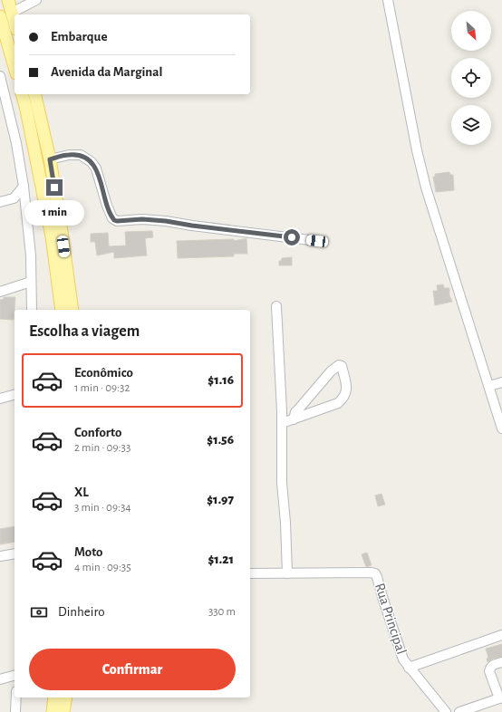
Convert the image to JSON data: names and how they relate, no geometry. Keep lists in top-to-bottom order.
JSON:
{
  "streets": {
    "street": ["Rua Principal"]
  },
  "north": "bottom right",
  "page": {
    "banner": ["Embarque", "Avenida da Marginal"],
    "bubble": "1 min",
    "heading": "Escolha a viagem",
    "list": [
      {
        "name": "Econômico",
        "note": "1 min · 09:32",
        "value": "$1.16"
      },
      {
        "name": "Conforto",
        "note": "2 min · 09:33",
        "value": "$1.56"
      },
      {
        "name": "XL",
        "note": "3 min · 09:34",
        "value": "$1.97"
      },
      {
        "name": "Moto",
        "note": "4 min · 09:35",
        "value": "$1.21"
      }
    ],
    "pay": ["Dinheiro", "330 m"],
    "buttons": "Confirmar"
  }
}
